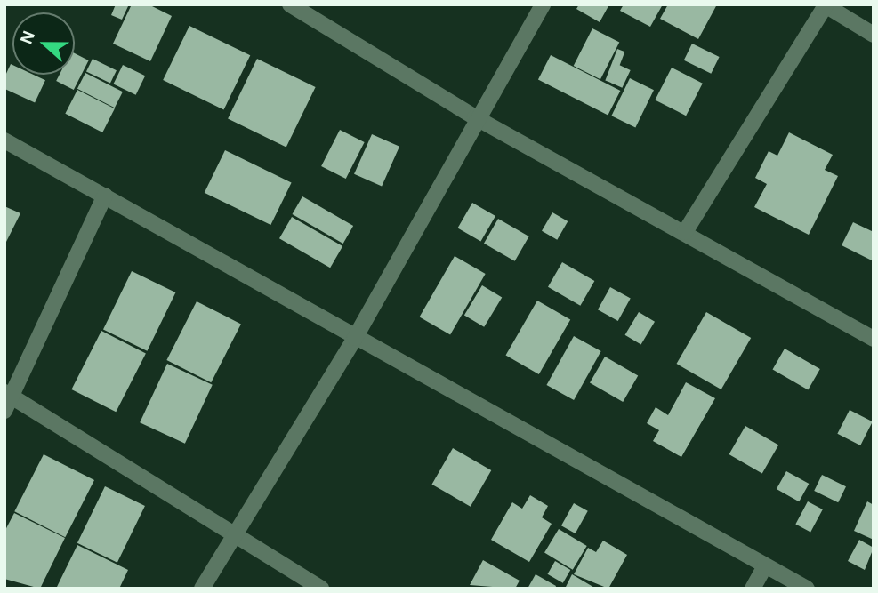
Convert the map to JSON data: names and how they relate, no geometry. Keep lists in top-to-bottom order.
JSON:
{
  "north": "left"
}
